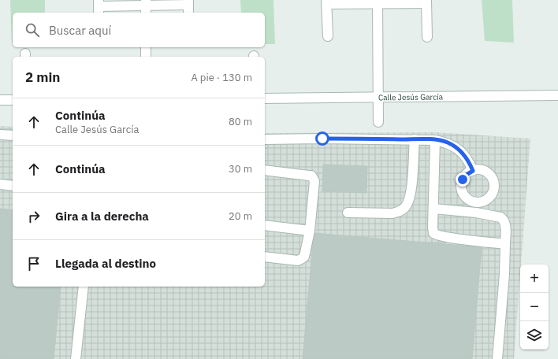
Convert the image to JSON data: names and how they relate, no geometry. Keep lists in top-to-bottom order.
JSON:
{
  "streets": {
    "street": ["Calle Jesús García"]
  },
  "page": {
    "search": "Buscar aquí",
    "heading": ["2 min", "A pie · 130 m"],
    "list": [
      ["Continúa", "Calle Jesús García", "80 m"],
      ["Continúa", "30 m"],
      ["Gira a la derecha", "20 m"],
      "Llegada al destino"
    ],
    "map_buttons": ["+", "−"]
  }
}
